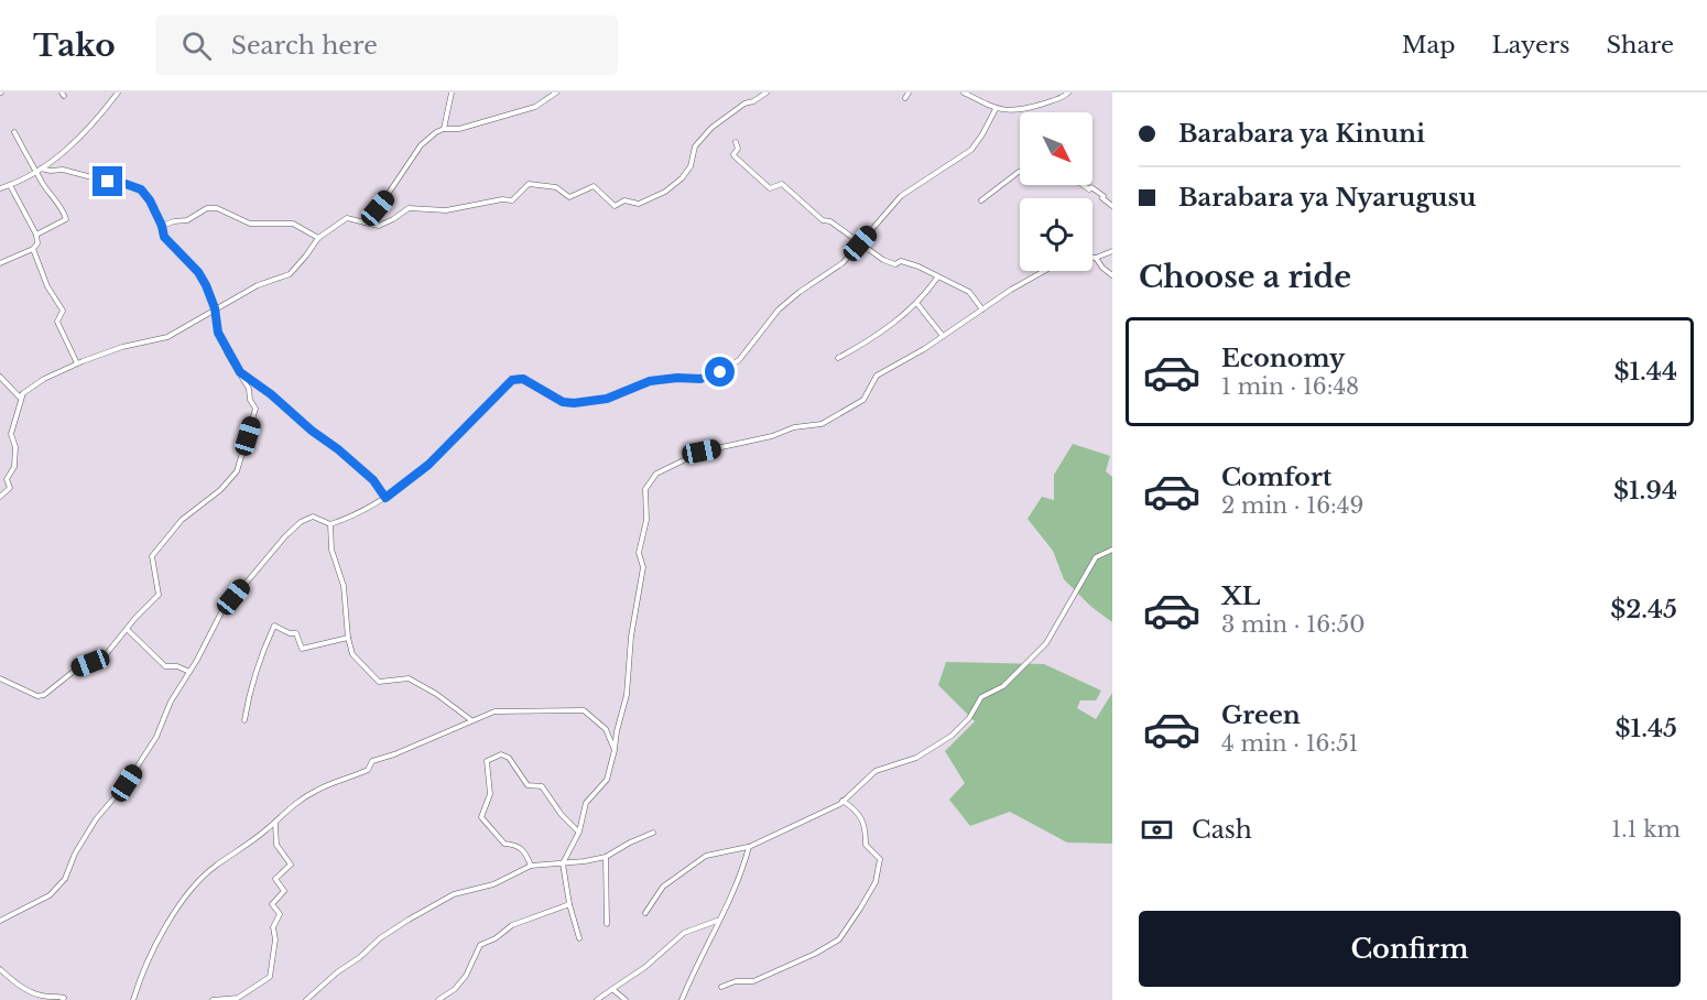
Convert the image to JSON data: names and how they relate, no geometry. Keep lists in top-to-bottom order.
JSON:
{
  "north": "bottom right",
  "page": {
    "header": "Tako",
    "search": "Search here",
    "nav": ["Map", "Layers", "Share"],
    "banner": ["Barabara ya Kinuni", "Barabara ya Nyarugusu"],
    "heading": "Choose a ride",
    "list": [
      {
        "name": "Economy",
        "note": "1 min · 16:48",
        "value": "$1.44"
      },
      {
        "name": "Comfort",
        "note": "2 min · 16:49",
        "value": "$1.94"
      },
      {
        "name": "XL",
        "note": "3 min · 16:50",
        "value": "$2.45"
      },
      {
        "name": "Green",
        "note": "4 min · 16:51",
        "value": "$1.45"
      }
    ],
    "pay": ["Cash", "1.1 km"],
    "buttons": "Confirm"
  }
}
